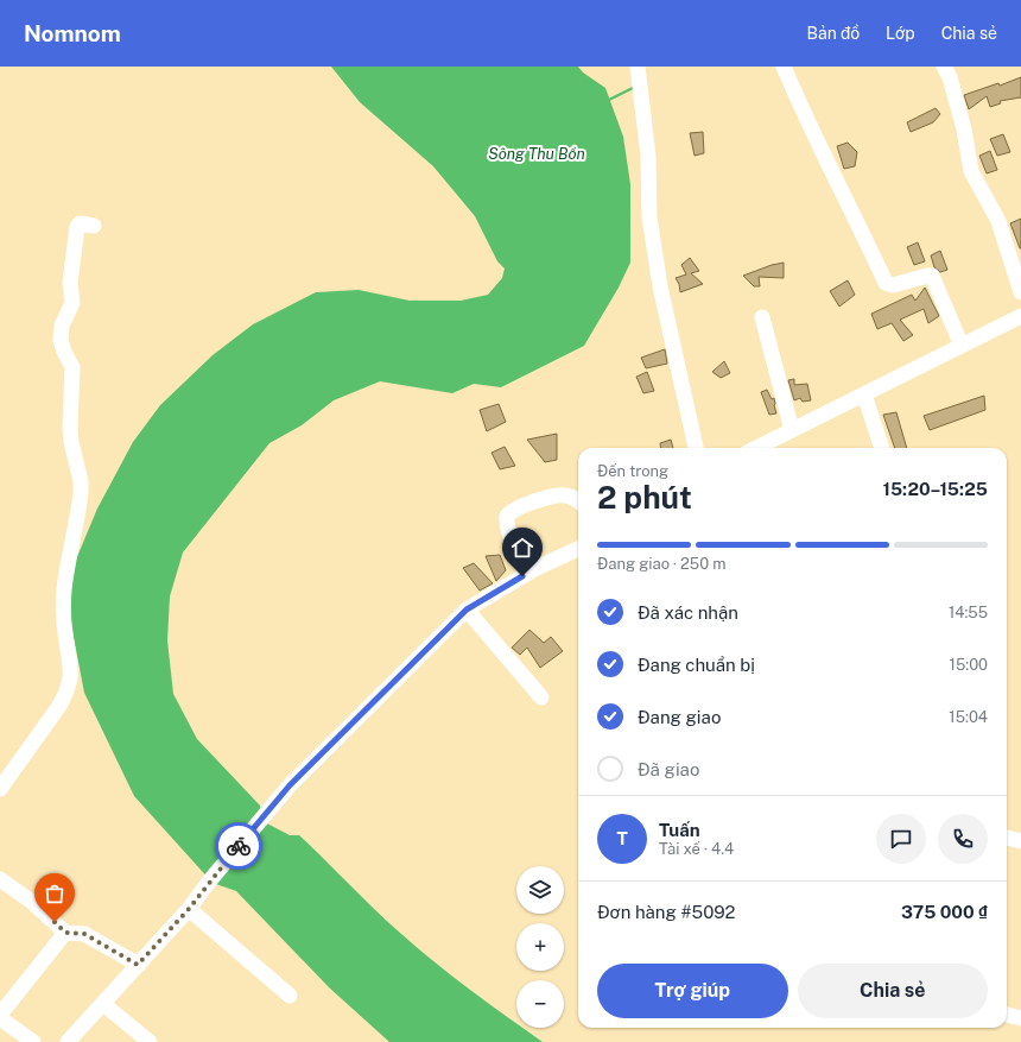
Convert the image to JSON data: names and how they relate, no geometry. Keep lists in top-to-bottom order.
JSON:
{
  "water": ["Sông Thu Bồn"],
  "page": {
    "header": "Nomnom",
    "nav": ["Bản đồ", "Lớp", "Chia sẻ"],
    "heading": ["2 phút", "Đến trong", "15:20–15:25"],
    "panel": [
      "Tuấn",
      "Tài xế · 4.4",
      "Đơn hàng #5092",
      "375 000 ₫"
    ],
    "bar": "Đang giao · 250 m",
    "list": [
      ["Đã xác nhận", "14:55"],
      ["Đang chuẩn bị", "15:00"],
      ["Đang giao", "15:04"],
      "Đã giao"
    ],
    "round": "T",
    "map_buttons": ["+", "−"],
    "buttons": ["Trợ giúp", "Chia sẻ"]
  }
}
